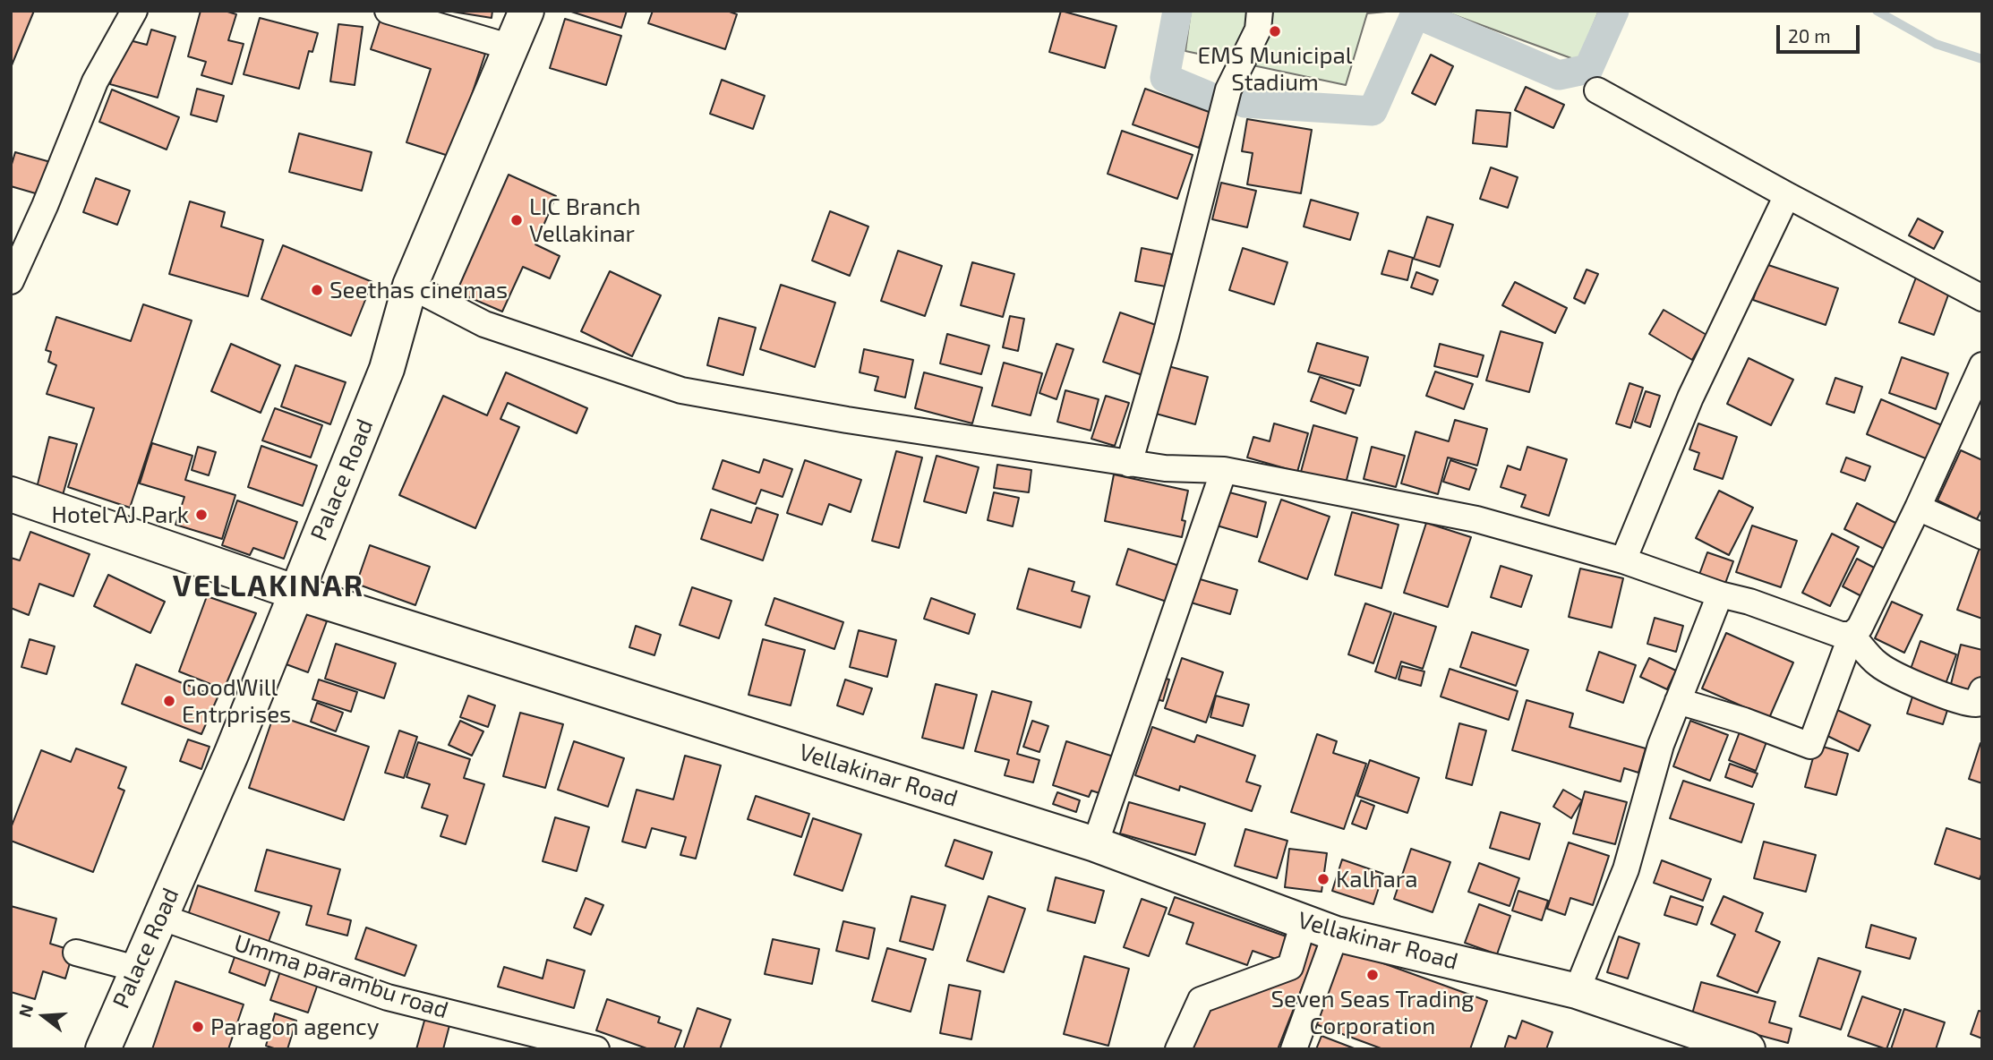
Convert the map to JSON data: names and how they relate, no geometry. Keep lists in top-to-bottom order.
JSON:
{
  "streets": {
    "main road": ["Palace Road", "Vellakinar Road"],
    "street": ["Umma parambu road"]
  },
  "crossings": [
    ["Palace Road", "Vellakinar Road"],
    ["Palace Road", "Umma parambu road"]
  ],
  "districts": ["VELLAKINAR"],
  "places": [
    "EMS Municipal Stadium",
    "LIC Branch Vellakinar",
    "Seethas cinemas",
    "Hotel AJ Park",
    "GoodWill Entrprises",
    "Kalhara",
    "Seven Seas Trading Corporation",
    "Paragon agency"
  ],
  "scale_bar": "20 m",
  "north": "left"
}
